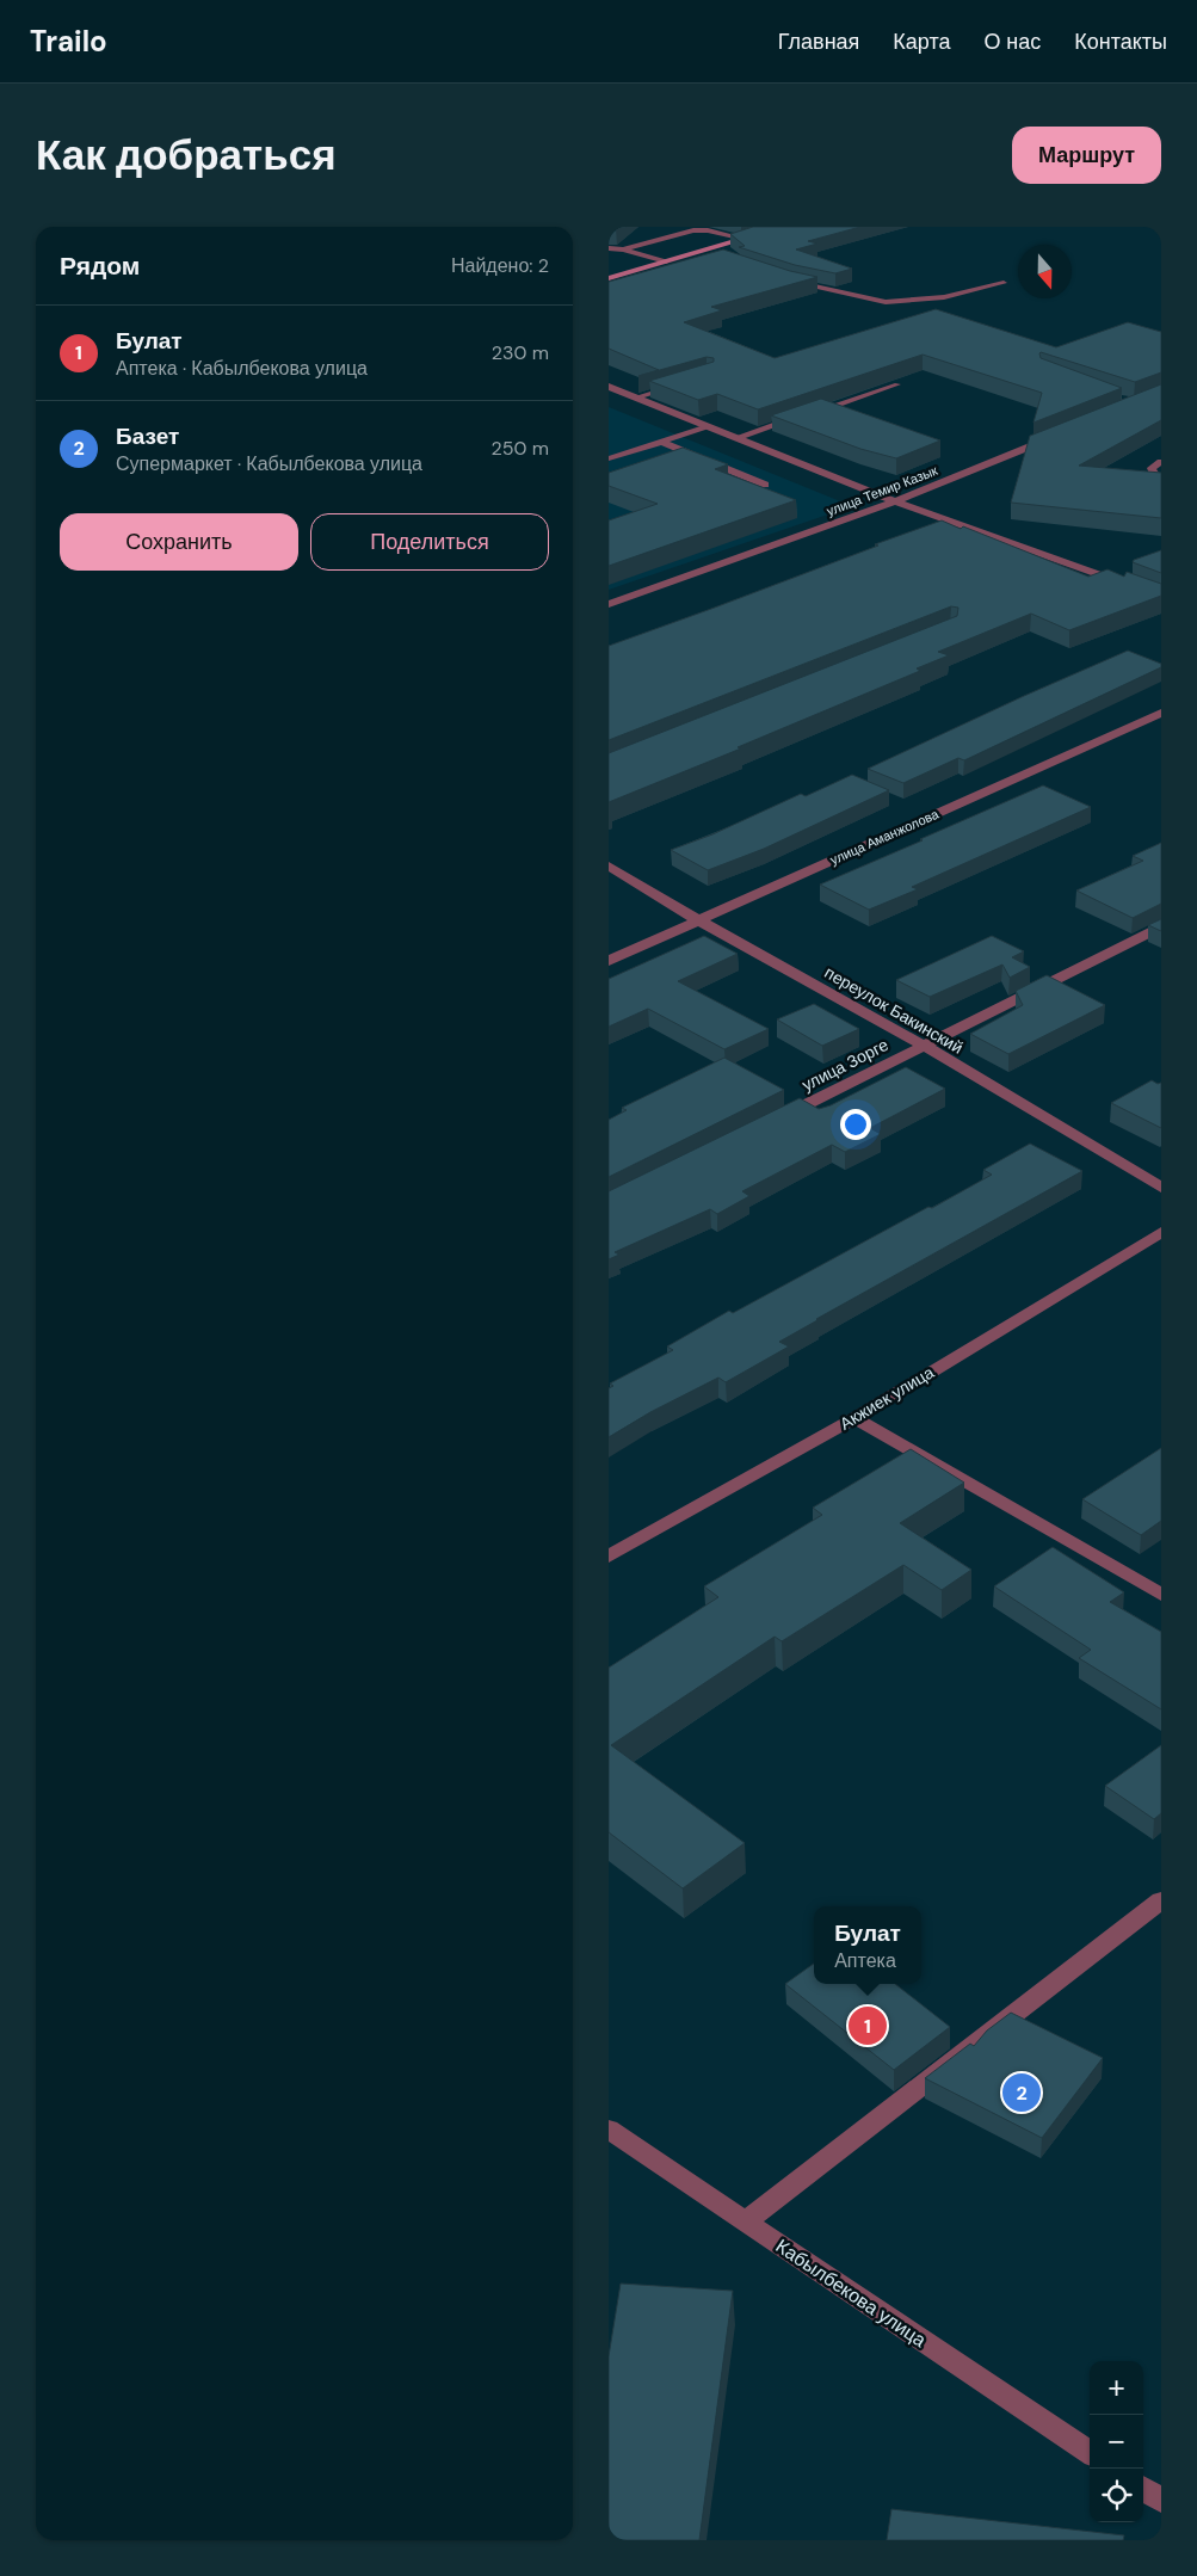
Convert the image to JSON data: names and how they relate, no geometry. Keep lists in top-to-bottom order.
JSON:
{
  "streets": {
    "street": [
      "улица Темир Казык",
      "улица Аманжолова",
      "переулок Бакинский",
      "улица Зорге",
      "Акжиек улица",
      "Кабылбекова улица"
    ]
  },
  "crossings": [
    ["улица Аманжолова", "переулок Бакинский"],
    ["переулок Бакинский", "улица Зорге"]
  ],
  "north": "bottom",
  "page": {
    "header": "Trailo",
    "nav": [
      "Главная",
      "Карта",
      "О нас",
      "Контакты"
    ],
    "buttons": [
      "Маршрут",
      ["Сохранить", "Поделиться"]
    ],
    "title": "Как добраться",
    "heading": ["Рядом", "Найдено: 2"],
    "list": [
      {
        "mark": "1",
        "name": "Булат",
        "note": "Аптека · Кабылбекова улица",
        "value": "230 m"
      },
      {
        "mark": "2",
        "name": "Базет",
        "note": "Супермаркет · Кабылбекова улица",
        "value": "250 m"
      }
    ],
    "popup": ["Булат", "Аптека"],
    "pins": ["1", "2"],
    "map_buttons": ["+", "−"]
  }
}
